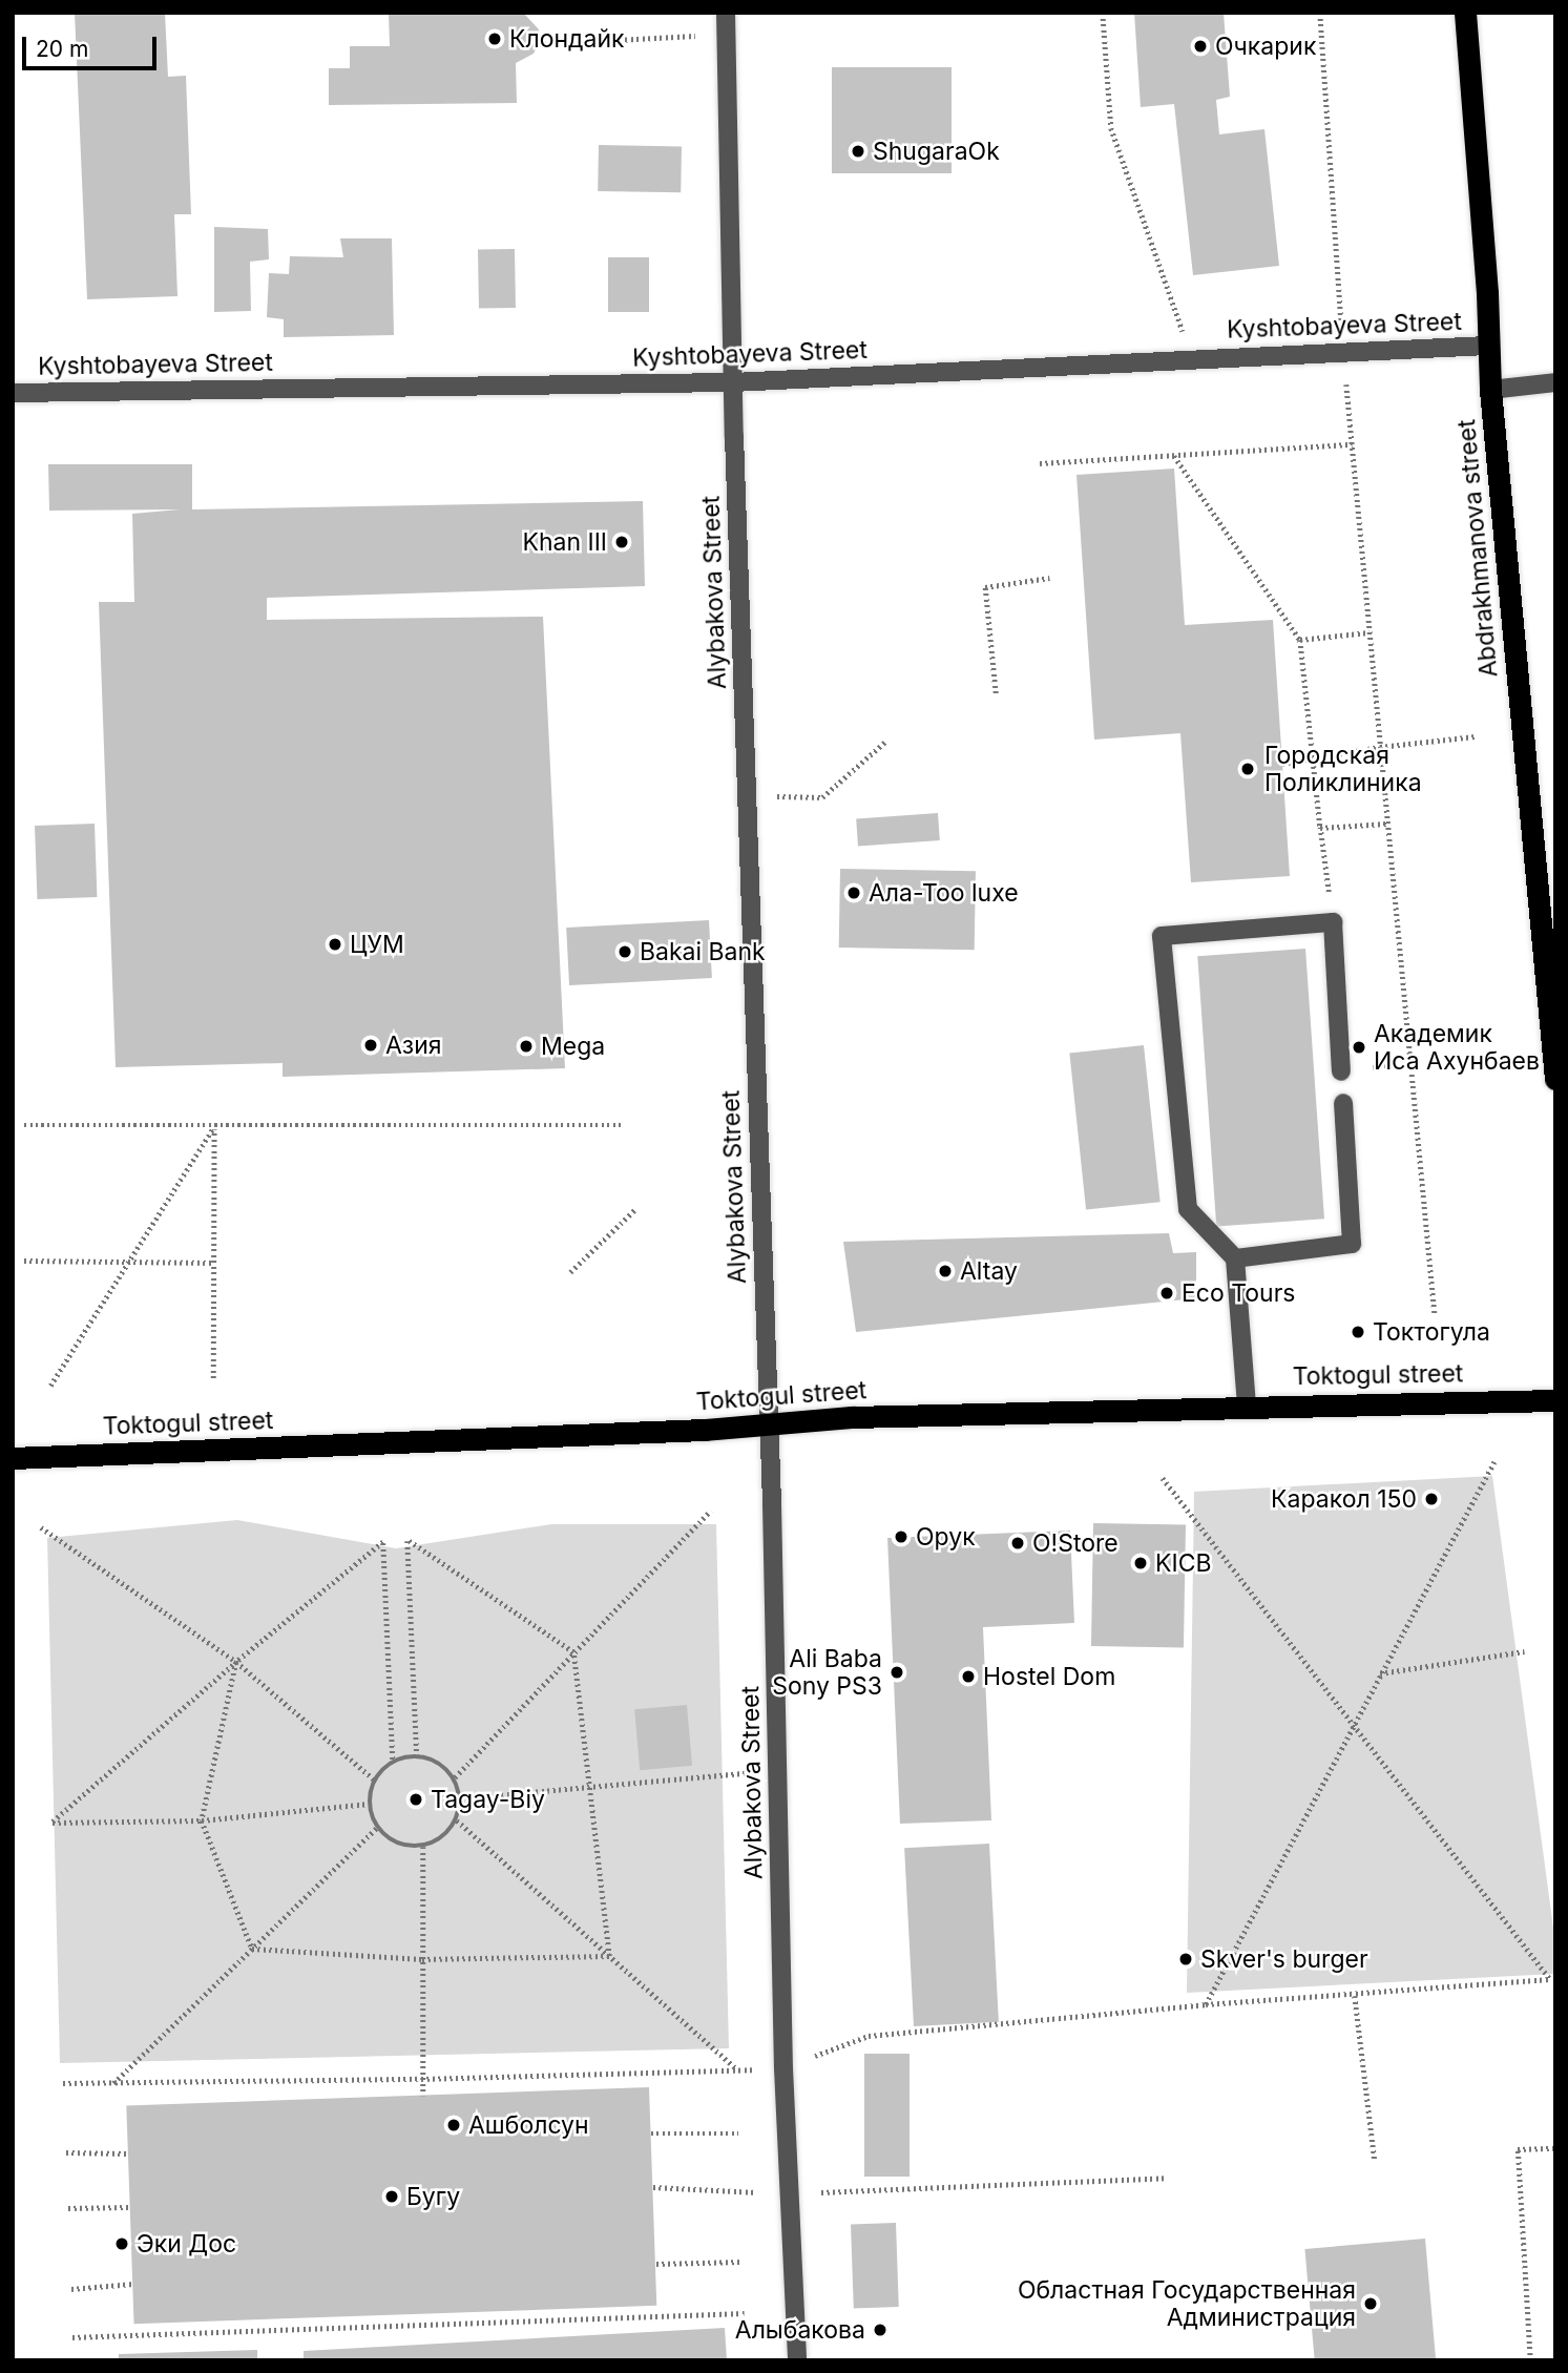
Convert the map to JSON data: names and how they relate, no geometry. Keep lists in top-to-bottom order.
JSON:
{
  "streets": {
    "highway": ["Abdrakhmanova street", "Toktogul street"],
    "street": ["Kyshtobayeva Street", "Alybakova Street"]
  },
  "crossings": [
    ["Kyshtobayeva Street", "Abdrakhmanova street"],
    ["Kyshtobayeva Street", "Alybakova Street"],
    ["Alybakova Street", "Toktogul street"]
  ],
  "places": [
    "Клондайк",
    "Очкарик",
    "ShugaraOk",
    "Khan III",
    "Городская Поликлиника",
    "Ала-Тоо luxe",
    "ЦУМ",
    "Bakai Bank",
    "Азия",
    "Mega",
    "Академик Иса Ахунбаев",
    "Altay",
    "Eco Tours",
    "Токтогула",
    "Каракол 150",
    "Орук",
    "O!Store",
    "KICB",
    "Ali Baba Sony PS3",
    "Hostel Dom",
    "Tagay-Biy",
    "Skver's burger",
    "Ашболсун",
    "Бугу",
    "Эки Дос",
    "Областная Государственная Администрация",
    "Алыбакова"
  ],
  "scale_bar": "20 m"
}
